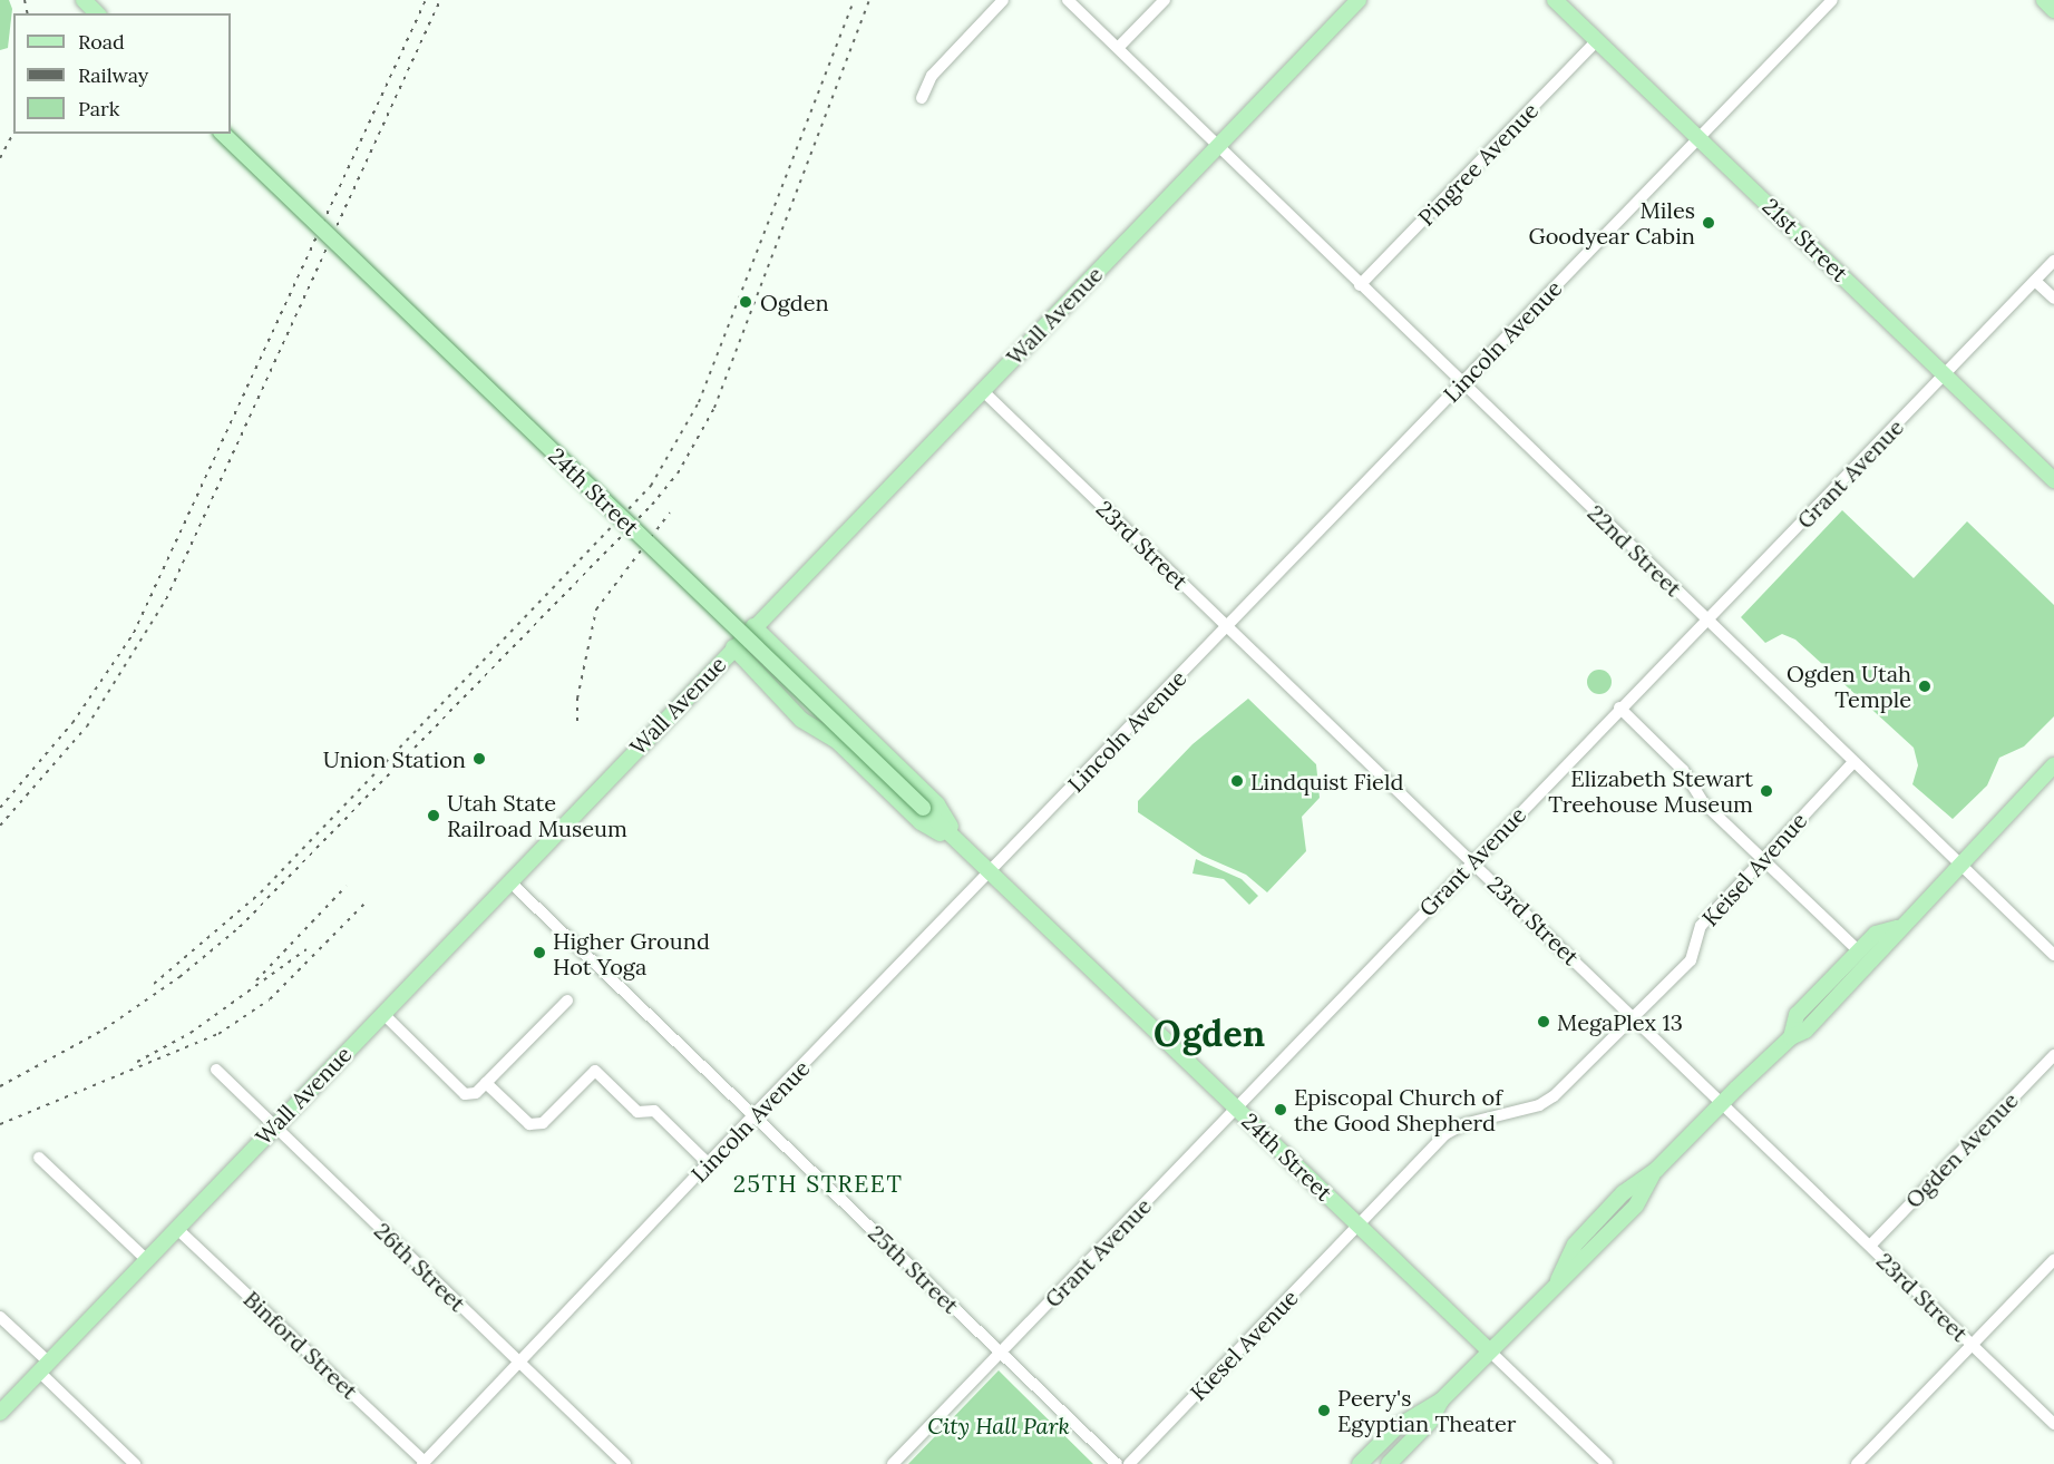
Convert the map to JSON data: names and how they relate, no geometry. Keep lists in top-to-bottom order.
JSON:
{
  "streets": {
    "main road": ["21st Street", "Wall Avenue", "24th Street"],
    "street": [
      "Pingree Avenue",
      "Lincoln Avenue",
      "Grant Avenue",
      "23rd Street",
      "22nd Street",
      "Keisel Avenue",
      "Ogden Avenue",
      "26th Street",
      "25th Street",
      "Binford Street",
      "Kiesel Avenue"
    ]
  },
  "crossings": [
    ["Pingree Avenue", "21st Street"],
    ["Pingree Avenue", "22nd Street"],
    ["21st Street", "Lincoln Avenue"],
    ["21st Street", "Grant Avenue"],
    ["Wall Avenue", "24th Street"],
    ["Wall Avenue", "23rd Street"],
    ["Wall Avenue", "22nd Street"],
    ["Wall Avenue", "26th Street"],
    ["Wall Avenue", "25th Street"],
    ["Wall Avenue", "Binford Street"],
    ["Lincoln Avenue", "24th Street"],
    ["Lincoln Avenue", "23rd Street"],
    ["Lincoln Avenue", "22nd Street"],
    ["Lincoln Avenue", "26th Street"],
    ["Lincoln Avenue", "25th Street"],
    ["Lincoln Avenue", "Binford Street"],
    ["Grant Avenue", "24th Street"],
    ["Grant Avenue", "23rd Street"],
    ["Grant Avenue", "22nd Street"],
    ["Grant Avenue", "25th Street"],
    ["24th Street", "Keisel Avenue"],
    ["24th Street", "Kiesel Avenue"],
    ["23rd Street", "Keisel Avenue"],
    ["23rd Street", "Ogden Avenue"],
    ["22nd Street", "Keisel Avenue"],
    ["Keisel Avenue", "Kiesel Avenue"]
  ],
  "districts": ["Ogden", "25TH STREET"],
  "parks": ["City Hall Park"],
  "places": [
    "Miles Goodyear Cabin",
    "Ogden",
    "Ogden Utah Temple",
    "Union Station",
    "Lindquist Field",
    "Elizabeth Stewart Treehouse Museum",
    "Utah State Railroad Museum",
    "Higher Ground Hot Yoga",
    "MegaPlex 13",
    "Episcopal Church of the Good Shepherd",
    "Peery's Egyptian Theater"
  ],
  "legend": ["Road", "Railway", "Park"]
}
